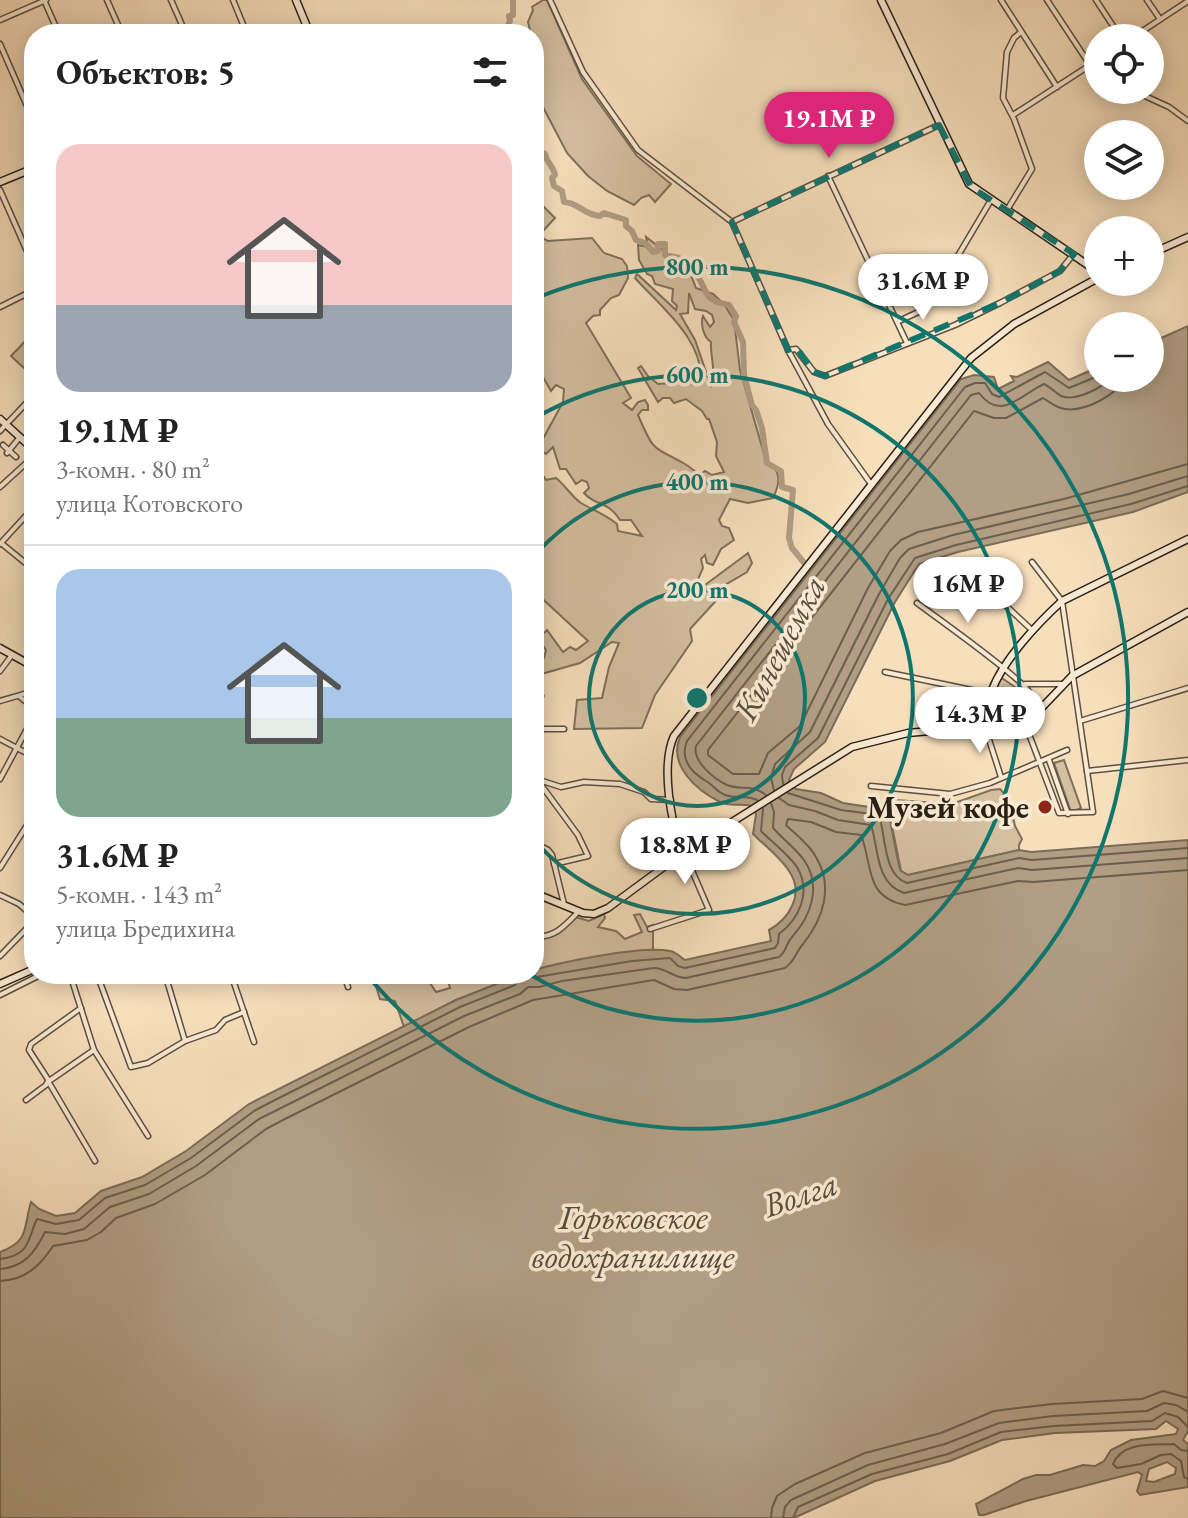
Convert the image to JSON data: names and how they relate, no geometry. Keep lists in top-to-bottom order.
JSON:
{
  "water": ["Кинешемка", "Волга", "Горьковское водохранилище"],
  "places": ["Музей кофе"],
  "page": {
    "map_buttons": ["+", "−"],
    "heading": "Объектов: 5",
    "price": [
      "19.1M ₽",
      "31.6M ₽",
      "16M ₽",
      "14.3M ₽",
      "18.8M ₽"
    ],
    "list": [
      {
        "name": "19.1M ₽",
        "note": "3-комн. · 80 m² · улица Котовского"
      },
      {
        "name": "31.6M ₽",
        "note": "5-комн. · 143 m² · улица Бредихина"
      }
    ]
  },
  "rings": [
    "800 m",
    "600 m",
    "400 m",
    "200 m"
  ]
}
